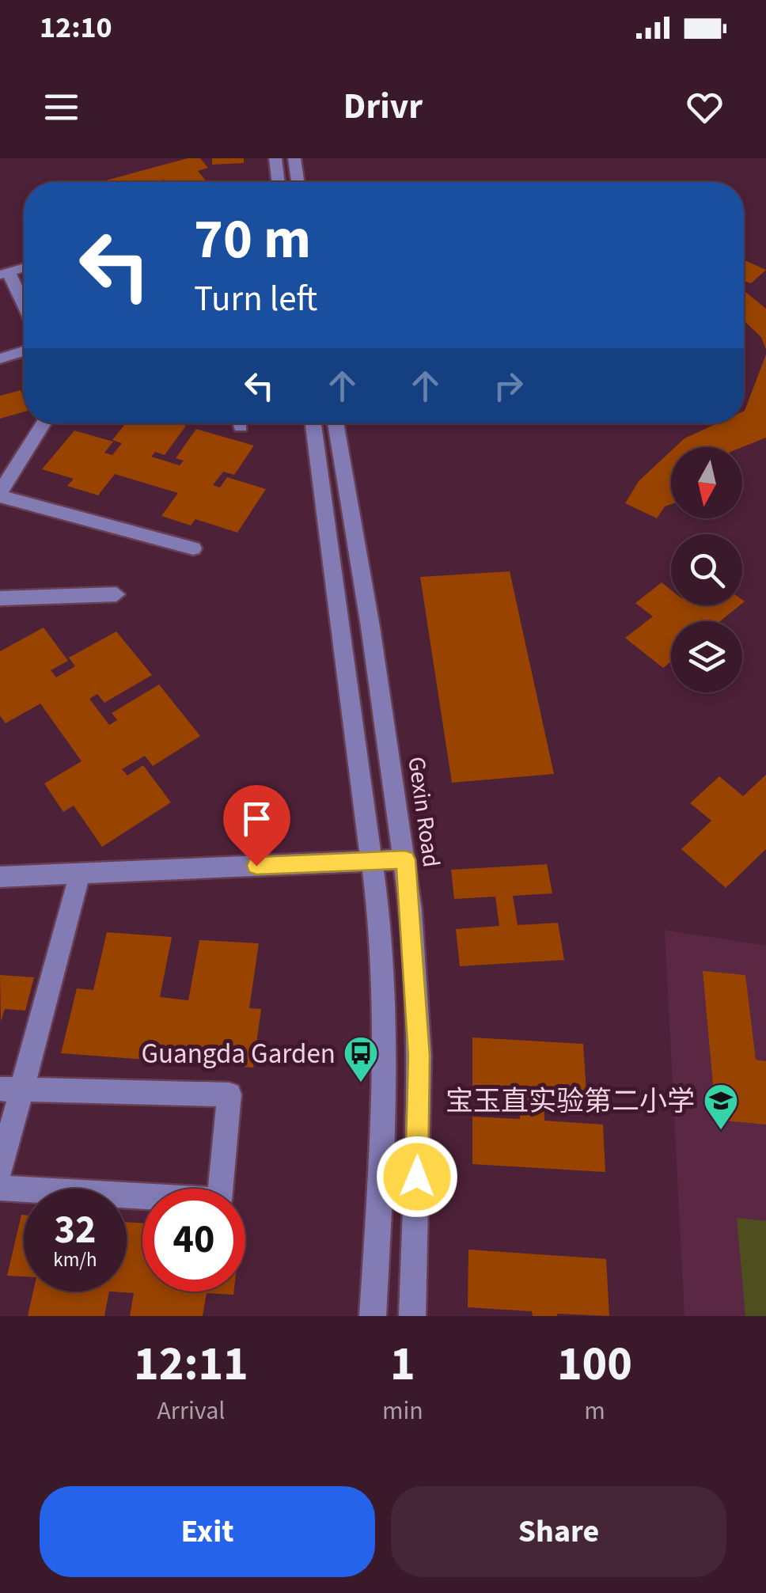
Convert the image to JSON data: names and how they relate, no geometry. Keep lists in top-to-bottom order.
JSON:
{
  "streets": {
    "street": ["Gexin Road"]
  },
  "places": {
    "bus stop": ["Guangda Garden"],
    "school or university": ["宝玉直实验第二小学"]
  },
  "north": "bottom",
  "page": {
    "status": "12:10",
    "header": "Drivr",
    "turn": ["70 m", "Turn left"],
    "speed": "32 km/h",
    "limit": "40",
    "eta": [
      "12:11",
      "Arrival",
      "1",
      "min",
      "100",
      "m"
    ],
    "buttons": ["Exit", "Share"]
  }
}
